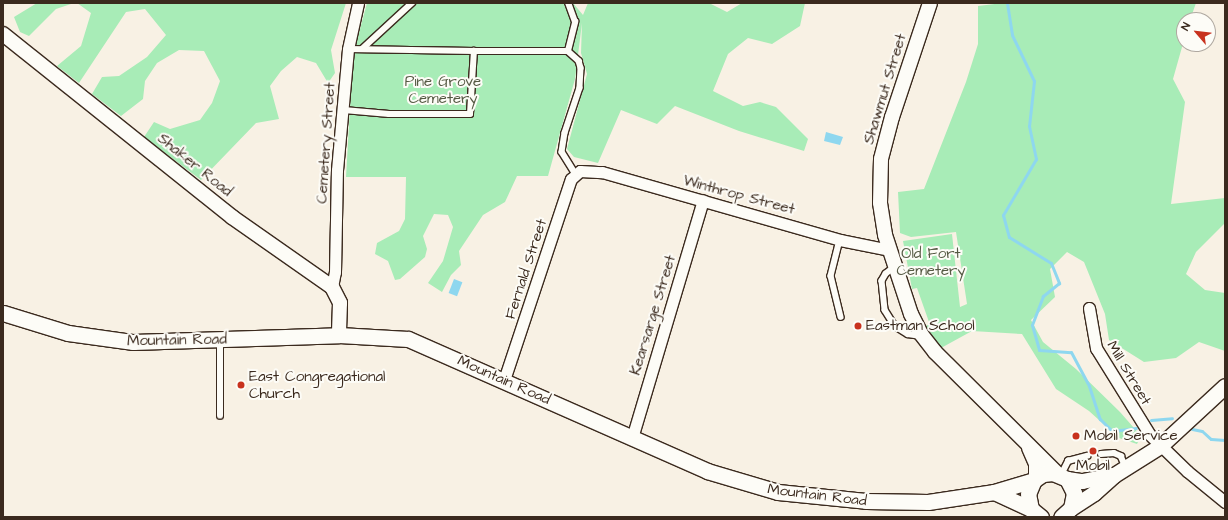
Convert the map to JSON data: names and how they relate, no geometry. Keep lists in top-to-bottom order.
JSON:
{
  "streets": {
    "main road": ["Mountain Road"],
    "street": [
      "Shawmut Street",
      "Cemetery Street",
      "Shaker Road",
      "Winthrop Street",
      "Fernald Street",
      "Kearsarge Street",
      "Mill Street"
    ]
  },
  "crossings": [
    ["Shawmut Street", "Winthrop Street"],
    ["Shawmut Street", "Mountain Road"],
    ["Cemetery Street", "Shaker Road"],
    ["Winthrop Street", "Fernald Street"],
    ["Winthrop Street", "Kearsarge Street"],
    ["Fernald Street", "Mountain Road"],
    ["Kearsarge Street", "Mountain Road"]
  ],
  "parks": ["Pine Grove Cemetery", "Old Fort Cemetery"],
  "places": [
    "Eastman School",
    "East Congregational Church",
    "Mobil Service",
    "Mobil"
  ],
  "north": "top left"
}
